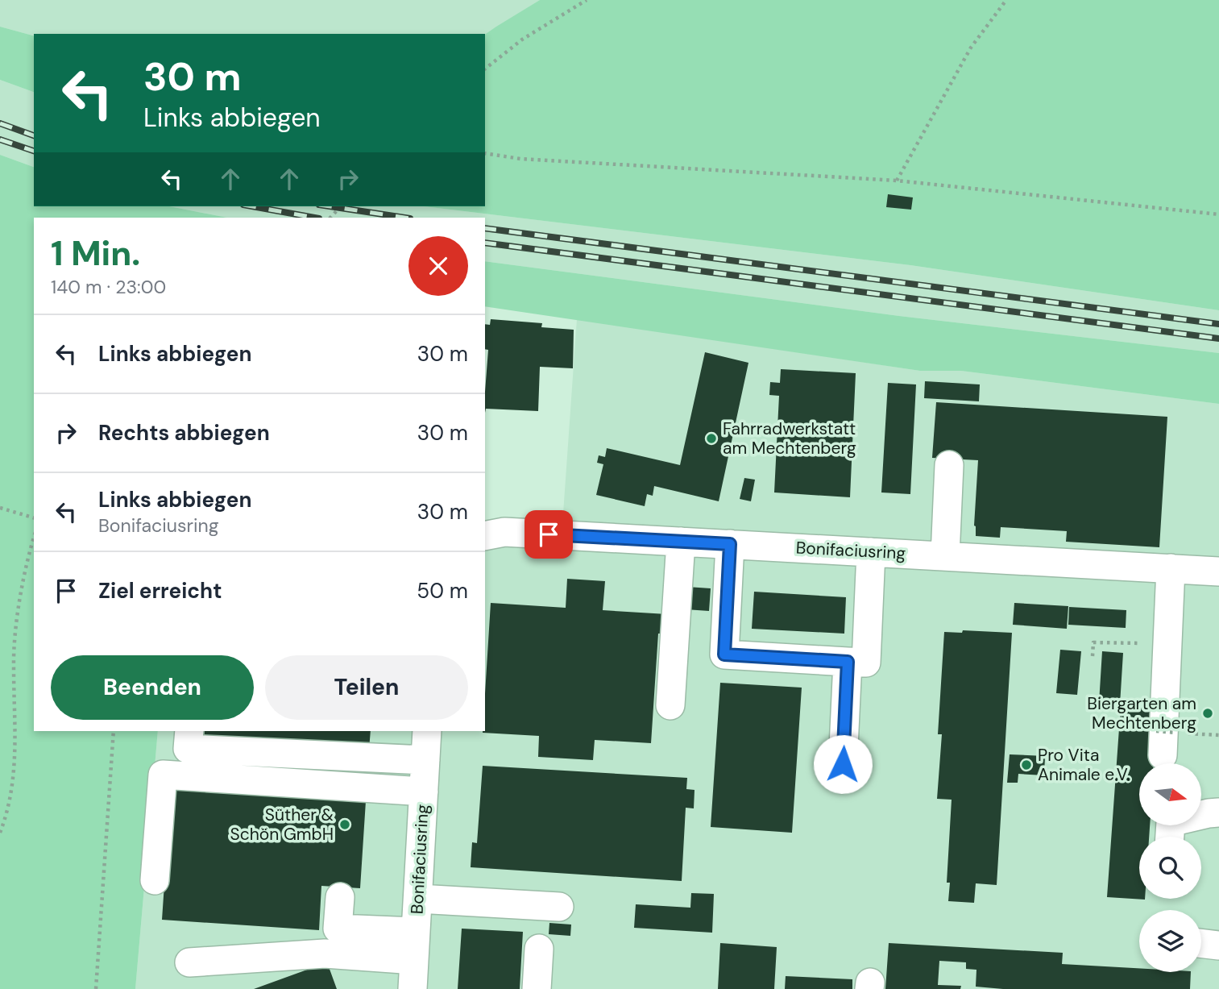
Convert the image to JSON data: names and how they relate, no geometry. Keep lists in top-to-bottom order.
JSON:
{
  "streets": {
    "street": ["Bonifaciusring"]
  },
  "places": [
    "Fahrradwerkstatt am Mechtenberg",
    "Biergarten am Mechtenberg",
    "Pro Vita Animale e.V.",
    "Süther & Schön GmbH"
  ],
  "north": "right",
  "page": {
    "turn": ["30 m", "Links abbiegen"],
    "heading": ["1 Min.", "140 m · 23:00"],
    "list": [
      {
        "name": "Links abbiegen",
        "value": "30 m"
      },
      {
        "name": "Rechts abbiegen",
        "value": "30 m"
      },
      {
        "name": "Links abbiegen",
        "note": "Bonifaciusring",
        "value": "30 m"
      },
      {
        "name": "Ziel erreicht",
        "value": "50 m"
      }
    ],
    "buttons": ["Beenden", "Teilen"]
  }
}
